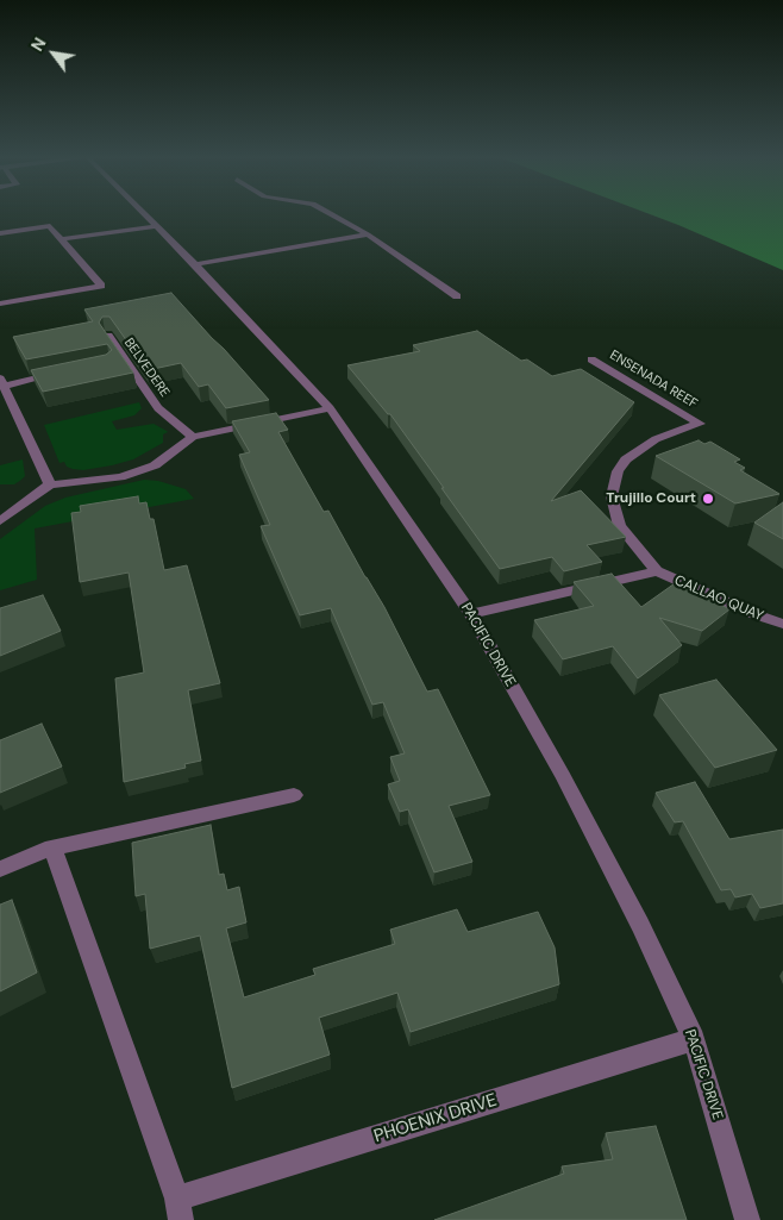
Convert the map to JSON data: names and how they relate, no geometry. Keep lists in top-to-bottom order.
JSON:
{
  "streets": {
    "street": [
      "BELVEDERE",
      "ENSENADA REEF",
      "CALLAO QUAY",
      "PACIFIC DRIVE",
      "PHOENIX DRIVE"
    ]
  },
  "crossings": [
    ["ENSENADA REEF", "CALLAO QUAY"],
    ["CALLAO QUAY", "PACIFIC DRIVE"],
    ["PACIFIC DRIVE", "PHOENIX DRIVE"]
  ],
  "places": ["Trujillo Court"],
  "north": "top left"
}
